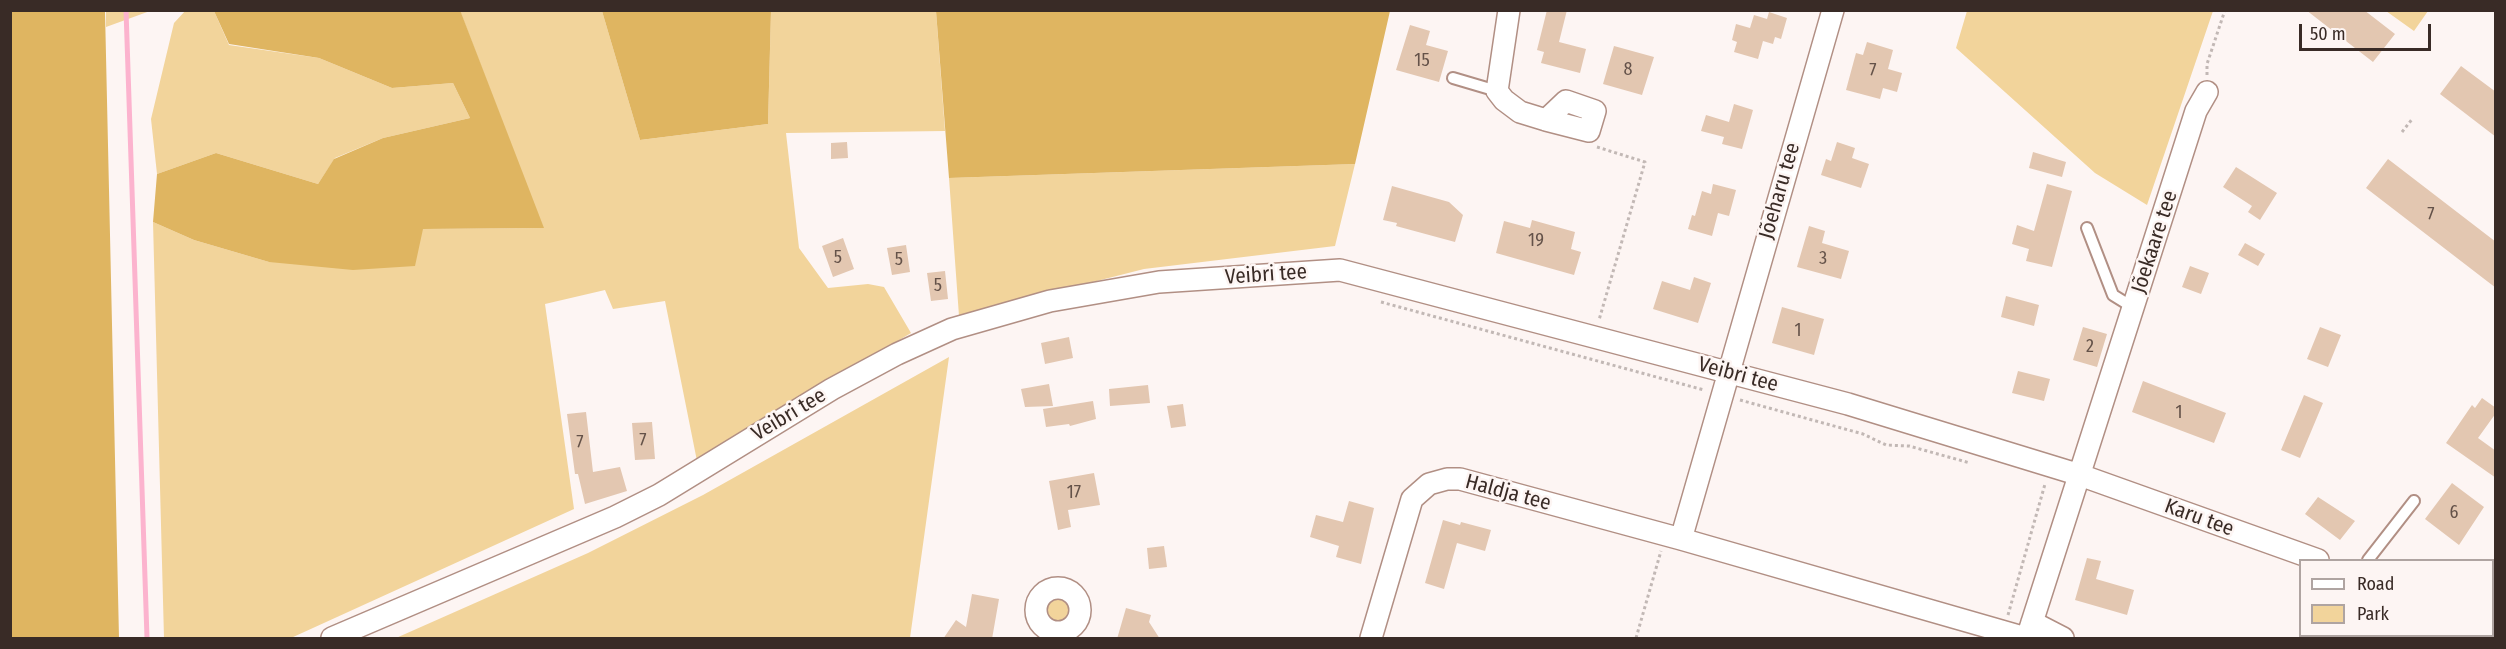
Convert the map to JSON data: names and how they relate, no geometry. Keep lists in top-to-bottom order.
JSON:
{
  "streets": {
    "street": [
      "Jõeharu tee",
      "Jõekaare tee",
      "Veibri tee",
      "Haldja tee",
      "Karu tee"
    ]
  },
  "crossings": [
    ["Jõeharu tee", "Veibri tee"],
    ["Jõekaare tee", "Veibri tee"],
    ["Jõekaare tee", "Karu tee"],
    ["Veibri tee", "Karu tee"]
  ],
  "house_numbers": [
    "15",
    "8",
    "7",
    "7",
    "19",
    "5",
    "3",
    "5",
    "5",
    "1",
    "2",
    "1",
    "7",
    "7",
    "17",
    "6"
  ],
  "legend": ["Road", "Park"],
  "scale_bar": "50 m"
}
